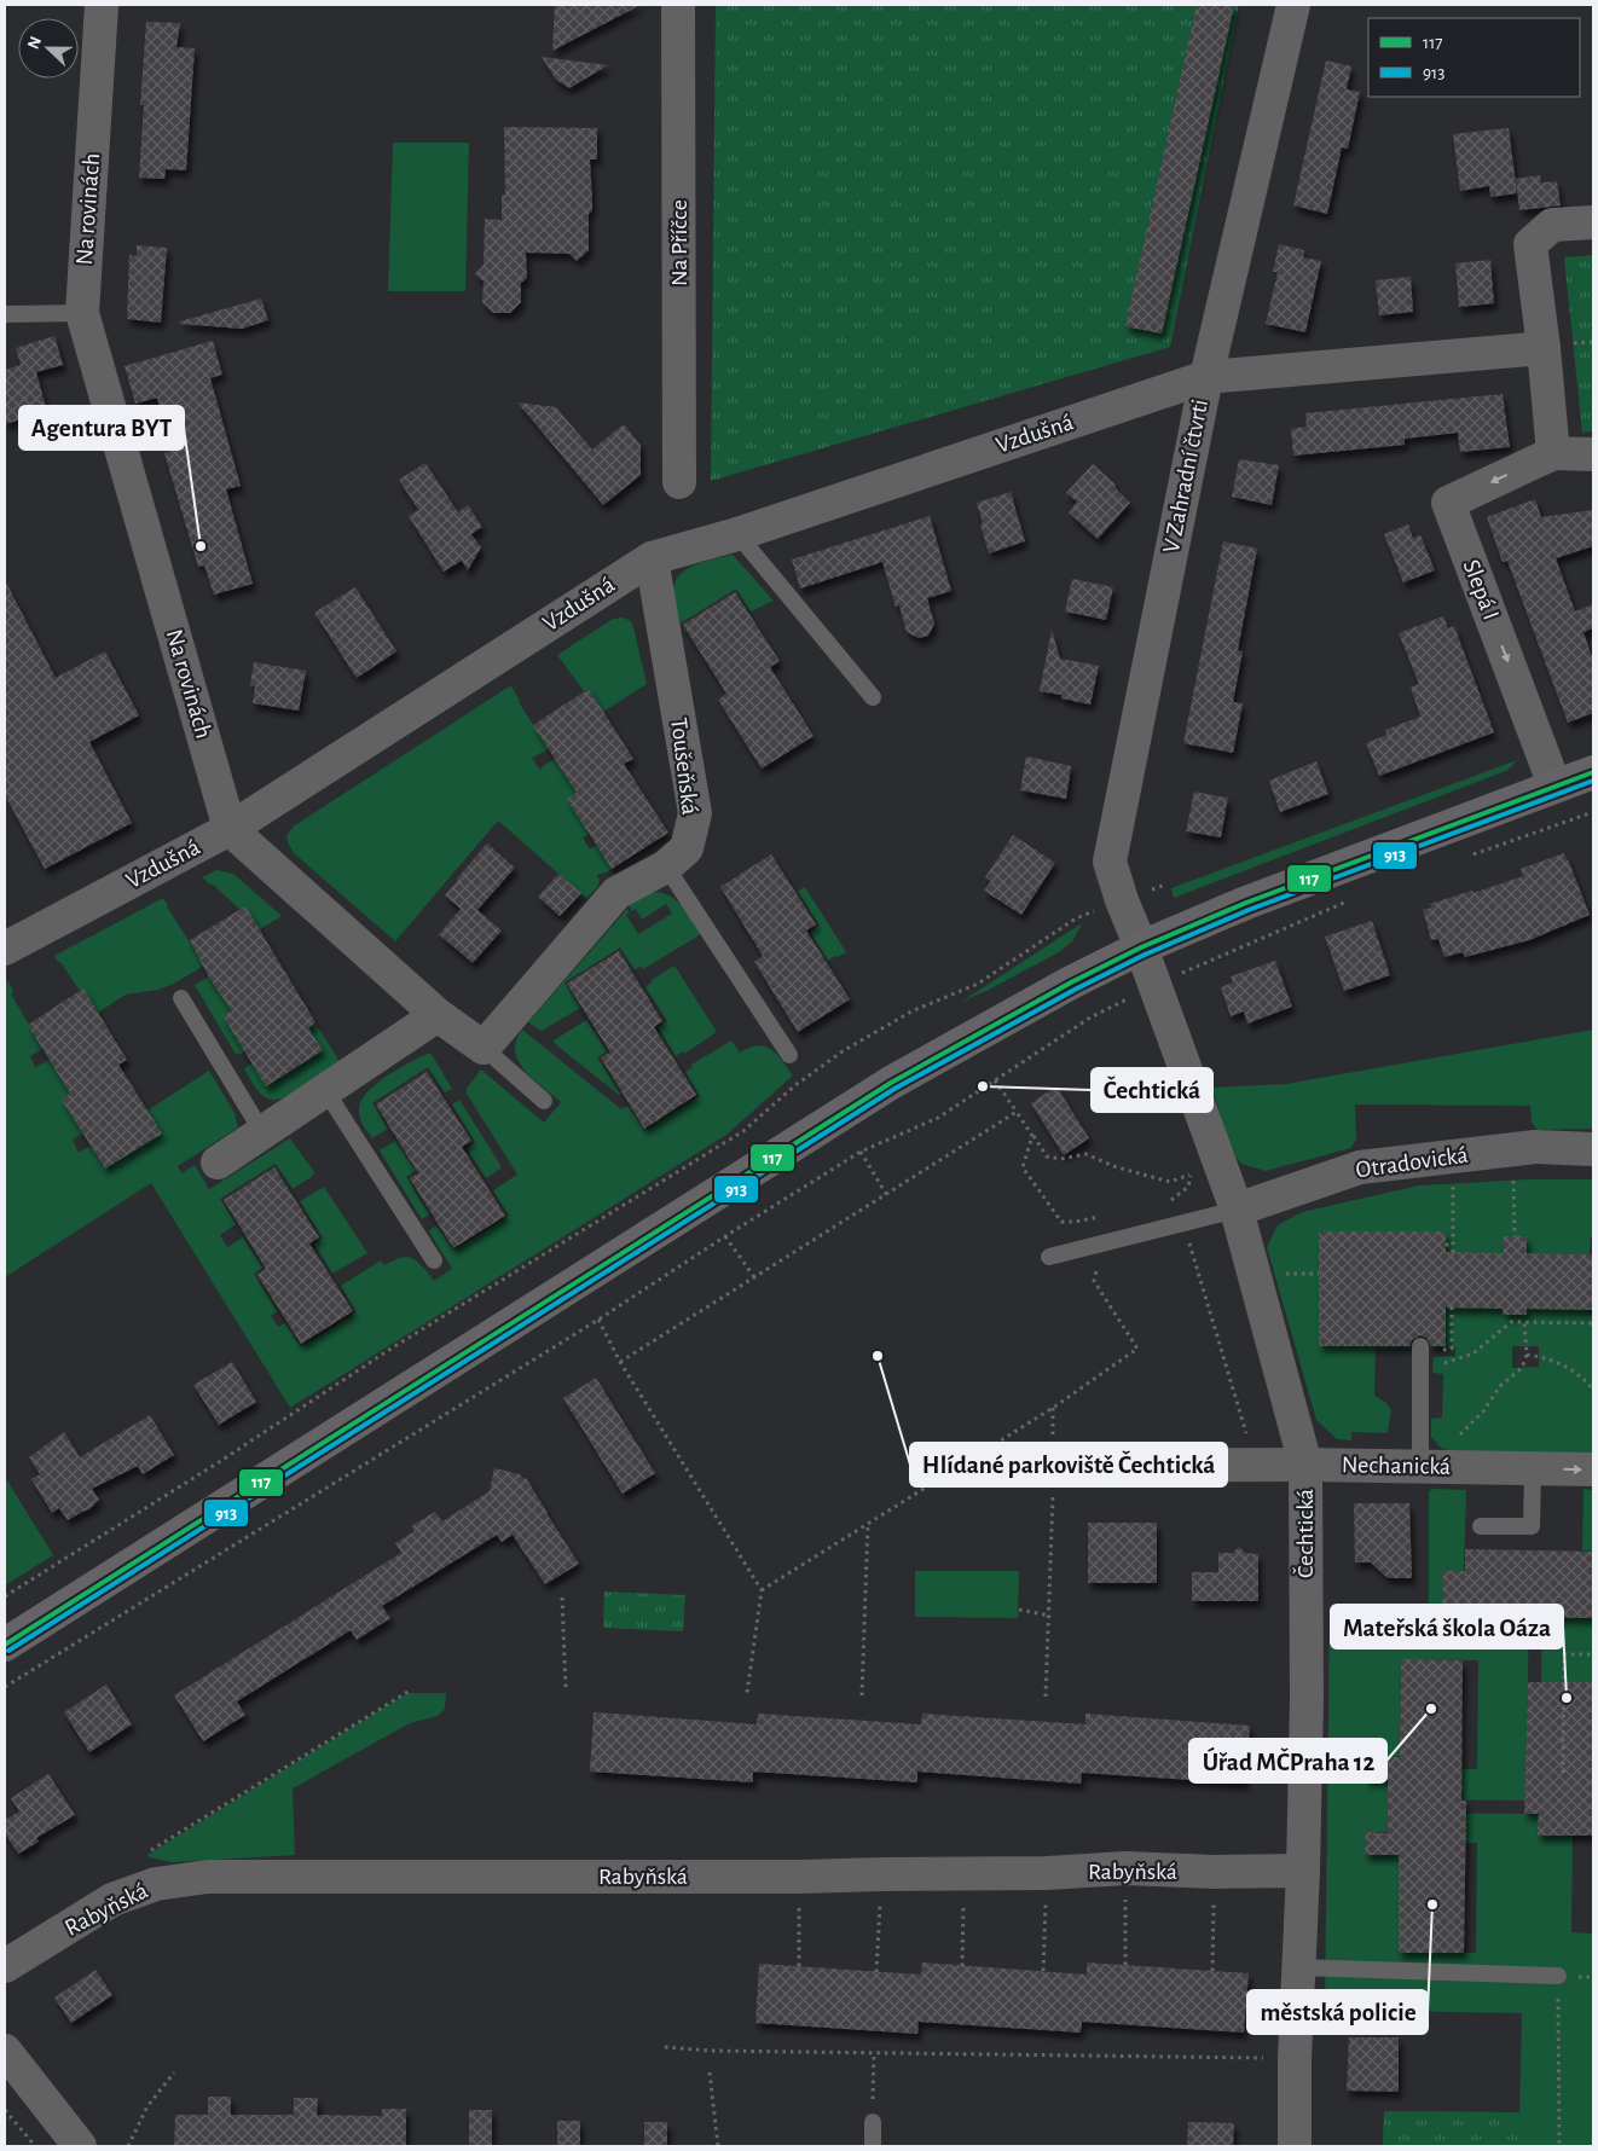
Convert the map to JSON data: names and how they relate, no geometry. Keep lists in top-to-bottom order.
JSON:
{
  "streets": {
    "street": [
      "Na rovinách",
      "Na Příčce",
      "Vzdušná",
      "V Zahradní čtvrti",
      "Slepá I",
      "Toušeňská",
      "Otradovická",
      "Nechanická",
      "Čechtická",
      "Rabyňská"
    ]
  },
  "crossings": [
    ["Na rovinách", "Vzdušná"],
    ["Vzdušná", "V Zahradní čtvrti"],
    ["Vzdušná", "Toušeňská"],
    ["V Zahradní čtvrti", "Čechtická"],
    ["Otradovická", "Čechtická"],
    ["Nechanická", "Čechtická"],
    ["Čechtická", "Rabyňská"]
  ],
  "places": [
    "Agentura BYT",
    "Čechtická",
    "Hlídané parkoviště Čechtická",
    "Mateřská škola Oáza",
    "Úřad MČPraha 12",
    "městská policie"
  ],
  "lines": ["transit line 117", "transit line 913"],
  "legend": ["117", "913"],
  "north": "left"
}
